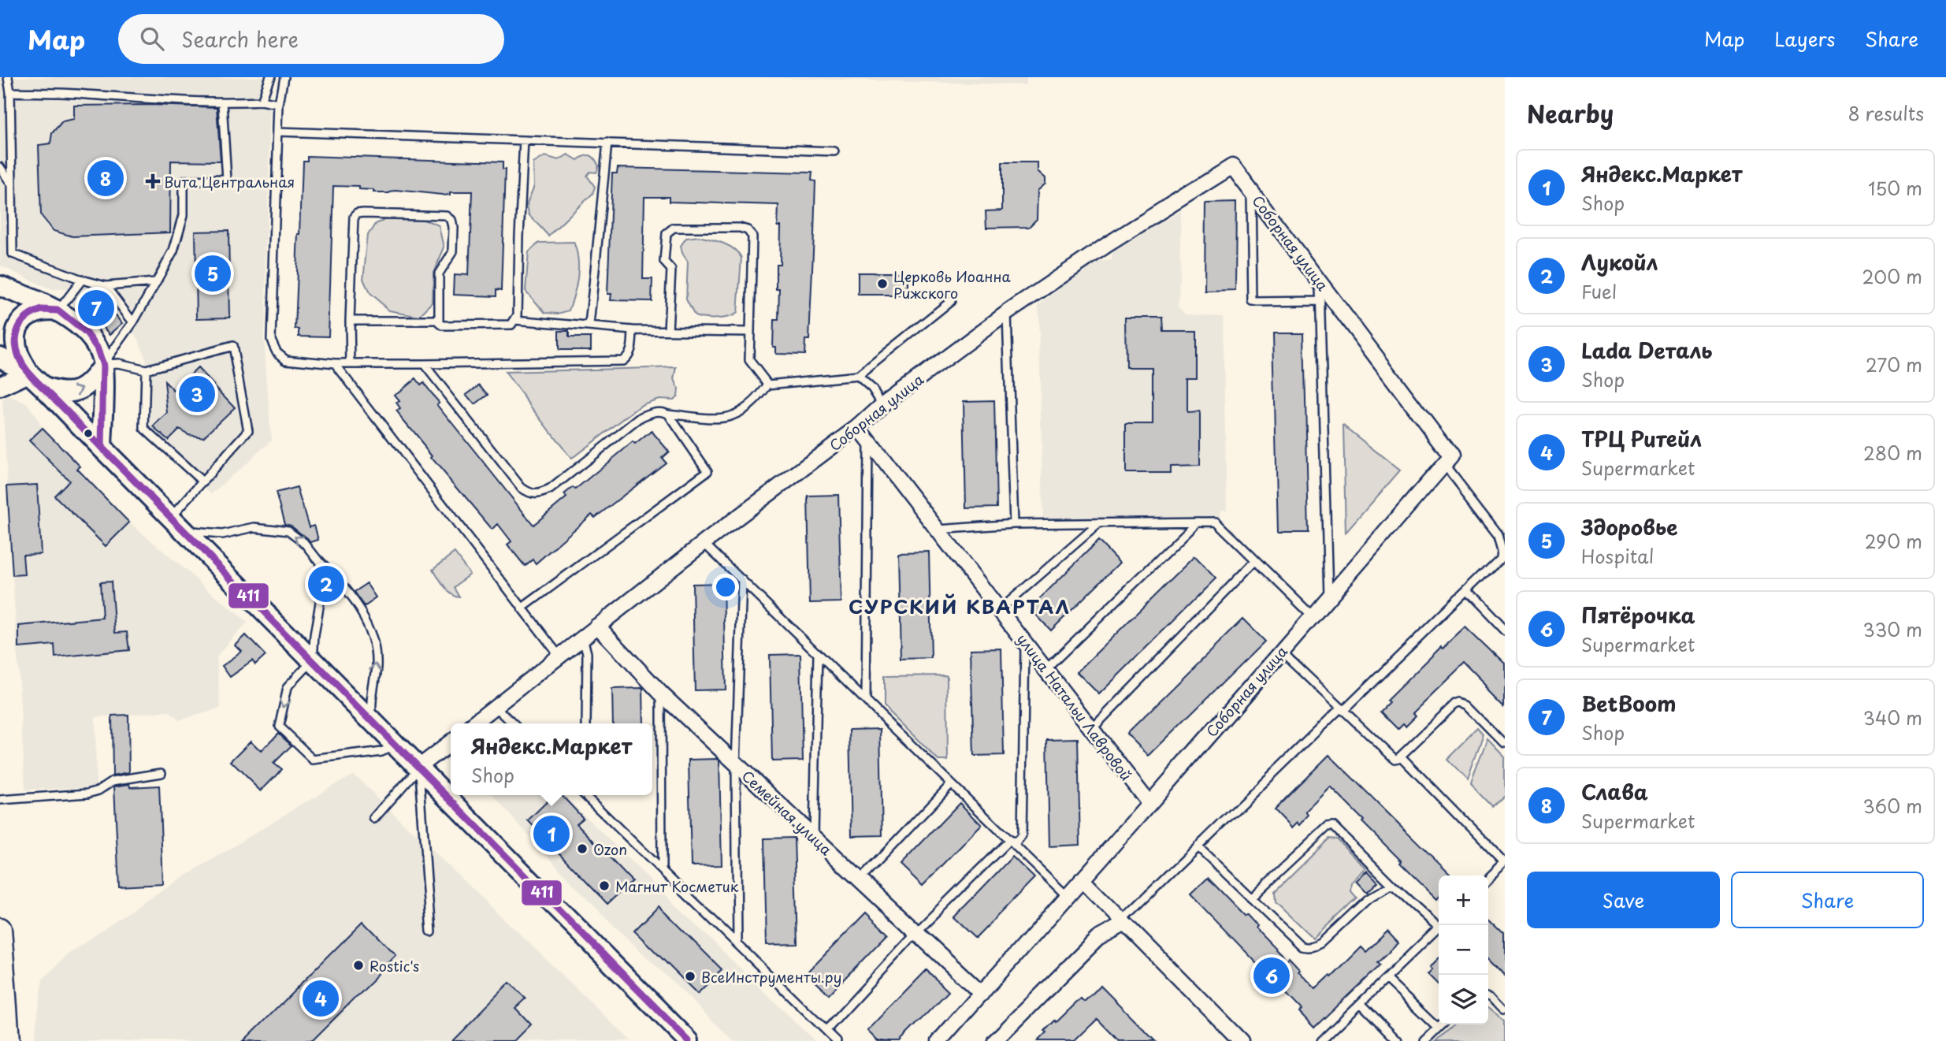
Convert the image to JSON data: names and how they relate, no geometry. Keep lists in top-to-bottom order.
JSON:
{
  "streets": {
    "street": ["Соборная улица", "улица Натальи Лавровой", "Семейная улица"]
  },
  "crossings": [
    ["Соборная улица", "улица Натальи Лавровой"],
    ["Соборная улица", "Семейная улица"]
  ],
  "districts": ["СУРСКИЙ КВАРТАЛ"],
  "places": {
    "health": ["Вита Центральная"],
    "other": [
      "Церковь Иоанна Рижского",
      "Ozon",
      "Магнит Косметик",
      "Rostic's",
      "ВсеИнструменты.ру"
    ]
  },
  "lines": ["transit line 411"],
  "page": {
    "header": "Map",
    "search": "Search here",
    "nav": ["Map", "Layers", "Share"],
    "heading": ["Nearby", "8 results"],
    "list": [
      {
        "mark": "1",
        "name": "Яндекс.Маркет",
        "note": "Shop",
        "value": "150 m"
      },
      {
        "mark": "2",
        "name": "Лукойл",
        "note": "Fuel",
        "value": "200 m"
      },
      {
        "mark": "3",
        "name": "Lada Dеталь",
        "note": "Shop",
        "value": "270 m"
      },
      {
        "mark": "4",
        "name": "ТРЦ Ритейл",
        "note": "Supermarket",
        "value": "280 m"
      },
      {
        "mark": "5",
        "name": "Здоровье",
        "note": "Hospital",
        "value": "290 m"
      },
      {
        "mark": "6",
        "name": "Пятёрочка",
        "note": "Supermarket",
        "value": "330 m"
      },
      {
        "mark": "7",
        "name": "BetBoom",
        "note": "Shop",
        "value": "340 m"
      },
      {
        "mark": "8",
        "name": "Слава",
        "note": "Supermarket",
        "value": "360 m"
      }
    ],
    "pins": [
      "8",
      "5",
      "7",
      "3",
      "2",
      "1",
      "6",
      "4"
    ],
    "popup": ["Яндекс.Маркет", "Shop"],
    "buttons": ["Save", "Share"],
    "map_buttons": ["+", "−"]
  }
}
